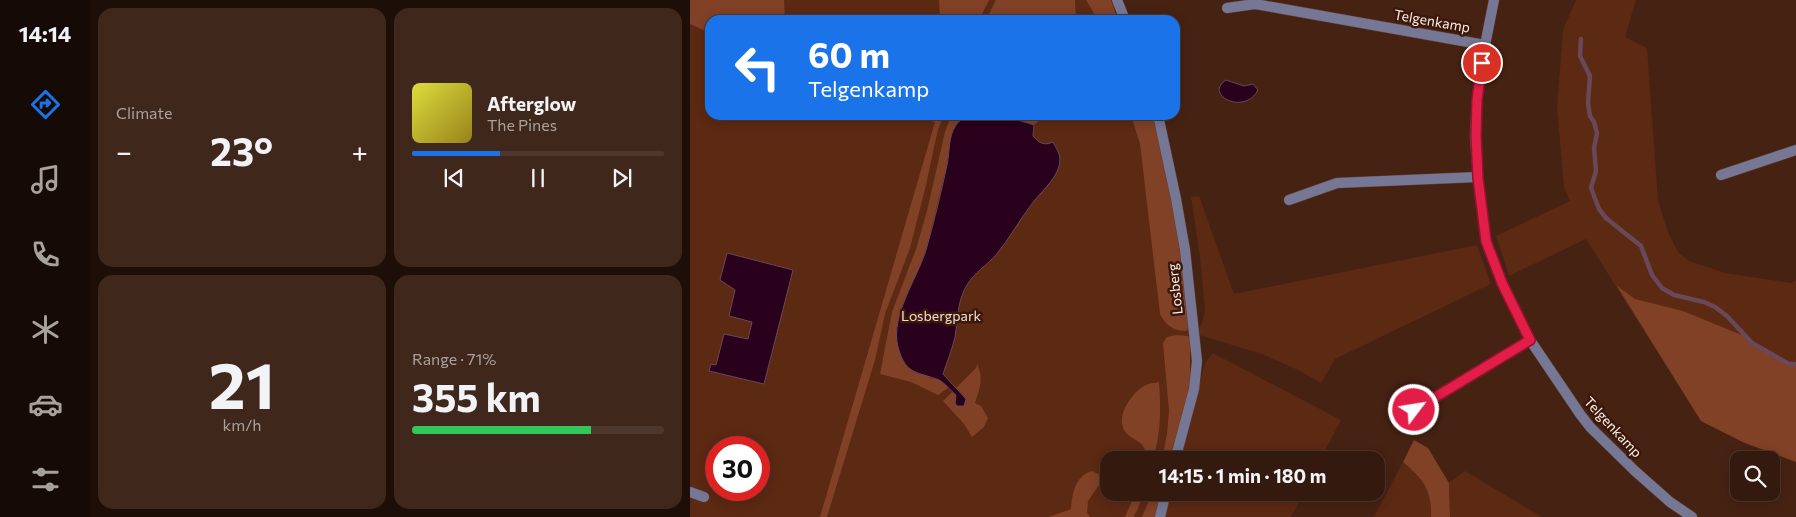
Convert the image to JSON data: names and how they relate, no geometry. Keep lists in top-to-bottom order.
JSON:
{
  "streets": {
    "street": ["Telgenkamp", "Losberg"]
  },
  "parks": ["Losbergpark"],
  "page": {
    "tabs": "14:14",
    "tile": [
      "Climate",
      ["21", "km/h"],
      ["Range · 71%", "355 km"]
    ],
    "turn": ["60 m", "Telgenkamp"],
    "song": ["Afterglow", "The Pines"],
    "heat": ["−", "23°", "+"],
    "limit": "30",
    "trip": "14:15 · 1 min · 180 m"
  }
}
